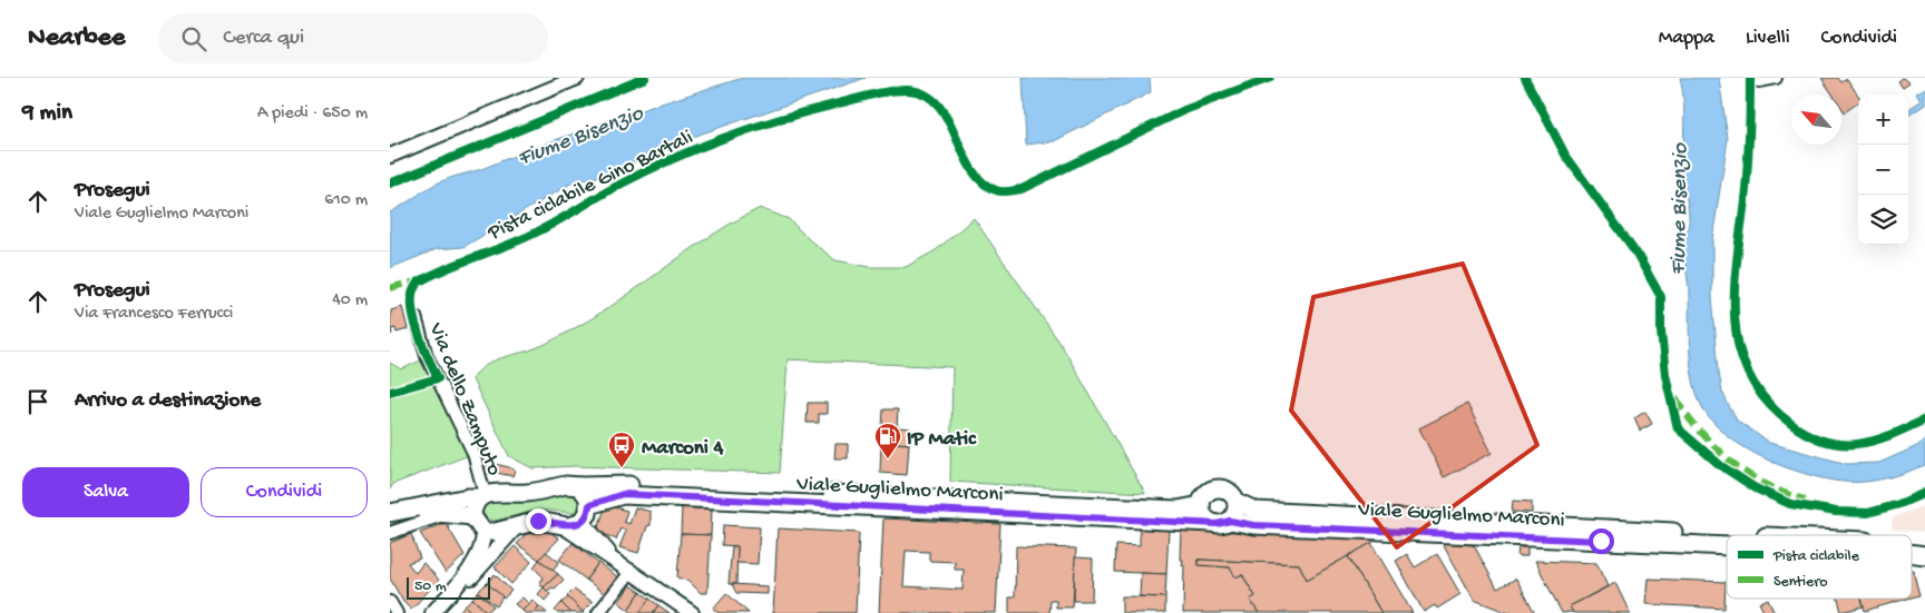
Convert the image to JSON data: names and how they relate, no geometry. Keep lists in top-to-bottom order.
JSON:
{
  "streets": {
    "main road": ["Viale Guglielmo Marconi"],
    "street": ["Via dello Zamputo"],
    "cycle path": ["Pista ciclabile Gino Bartali"]
  },
  "crossings": [
    ["Via dello Zamputo", "Viale Guglielmo Marconi"]
  ],
  "water": ["Fiume Bisenzio"],
  "places": {
    "fuel station": ["IP Matic"],
    "bus stop": ["Marconi 4"]
  },
  "legend": ["Pista ciclabile", "Sentiero"],
  "scale_bar": "50 m",
  "north": "top left",
  "page": {
    "header": "Nearbee",
    "search": "Cerca qui",
    "nav": ["Mappa", "Livelli", "Condividi"],
    "heading": ["9 min", "A piedi · 650 m"],
    "map_buttons": ["+", "−"],
    "list": [
      ["Prosegui", "Viale Guglielmo Marconi", "610 m"],
      ["Prosegui", "Via Francesco Ferrucci", "40 m"],
      "Arrivo a destinazione"
    ],
    "buttons": ["Salva", "Condividi"],
    "scale": "50 m"
  }
}
